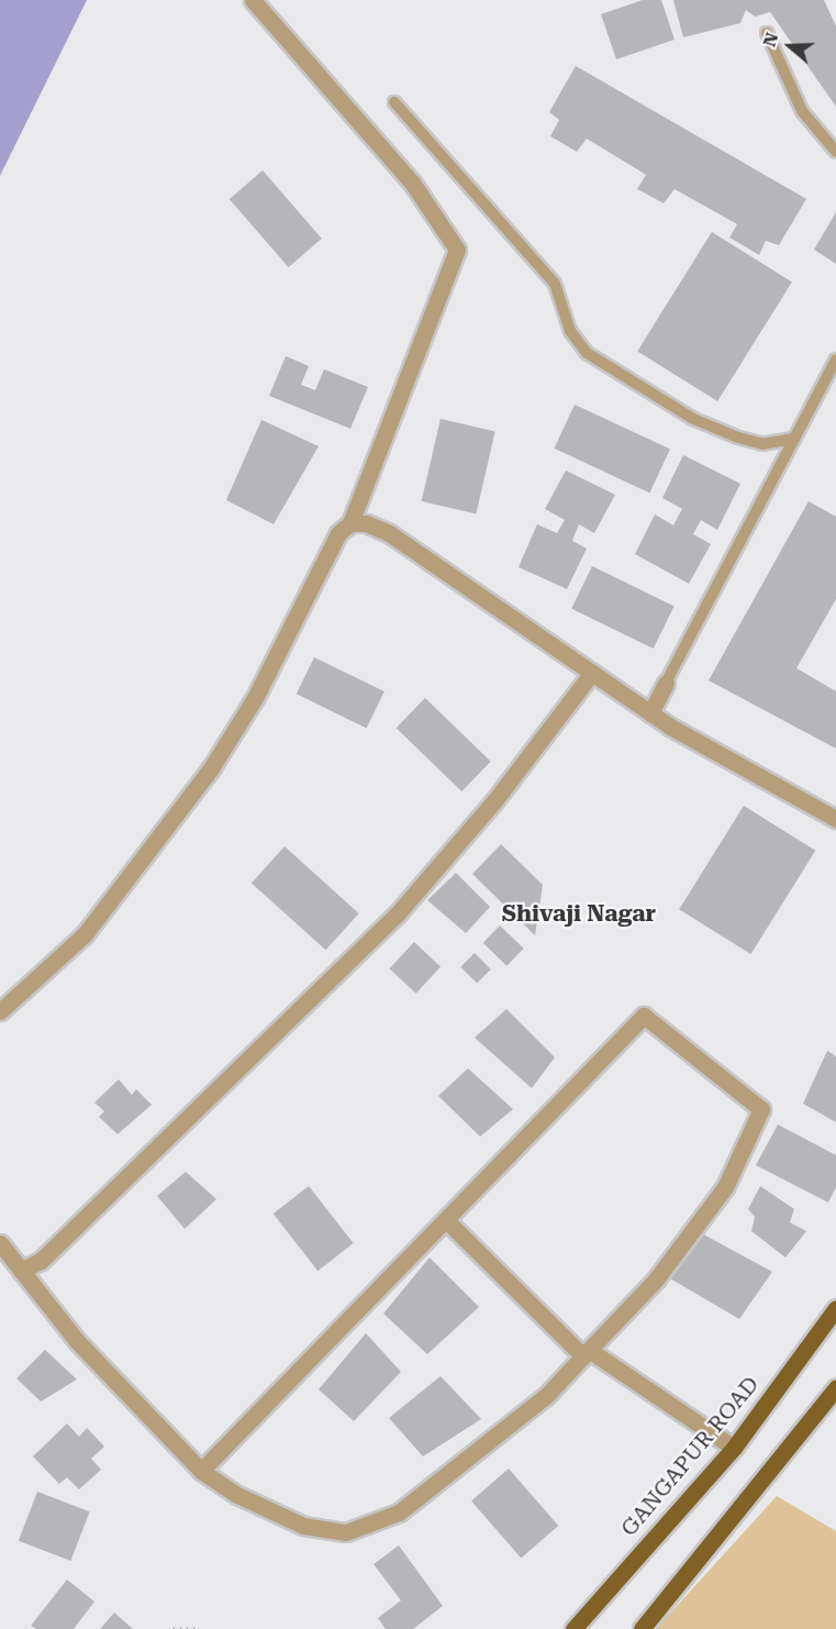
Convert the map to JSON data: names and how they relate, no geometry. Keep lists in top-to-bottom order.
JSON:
{
  "streets": {
    "main road": ["GANGAPUR ROAD"]
  },
  "districts": ["Shivaji Nagar"],
  "north": "left"
}
